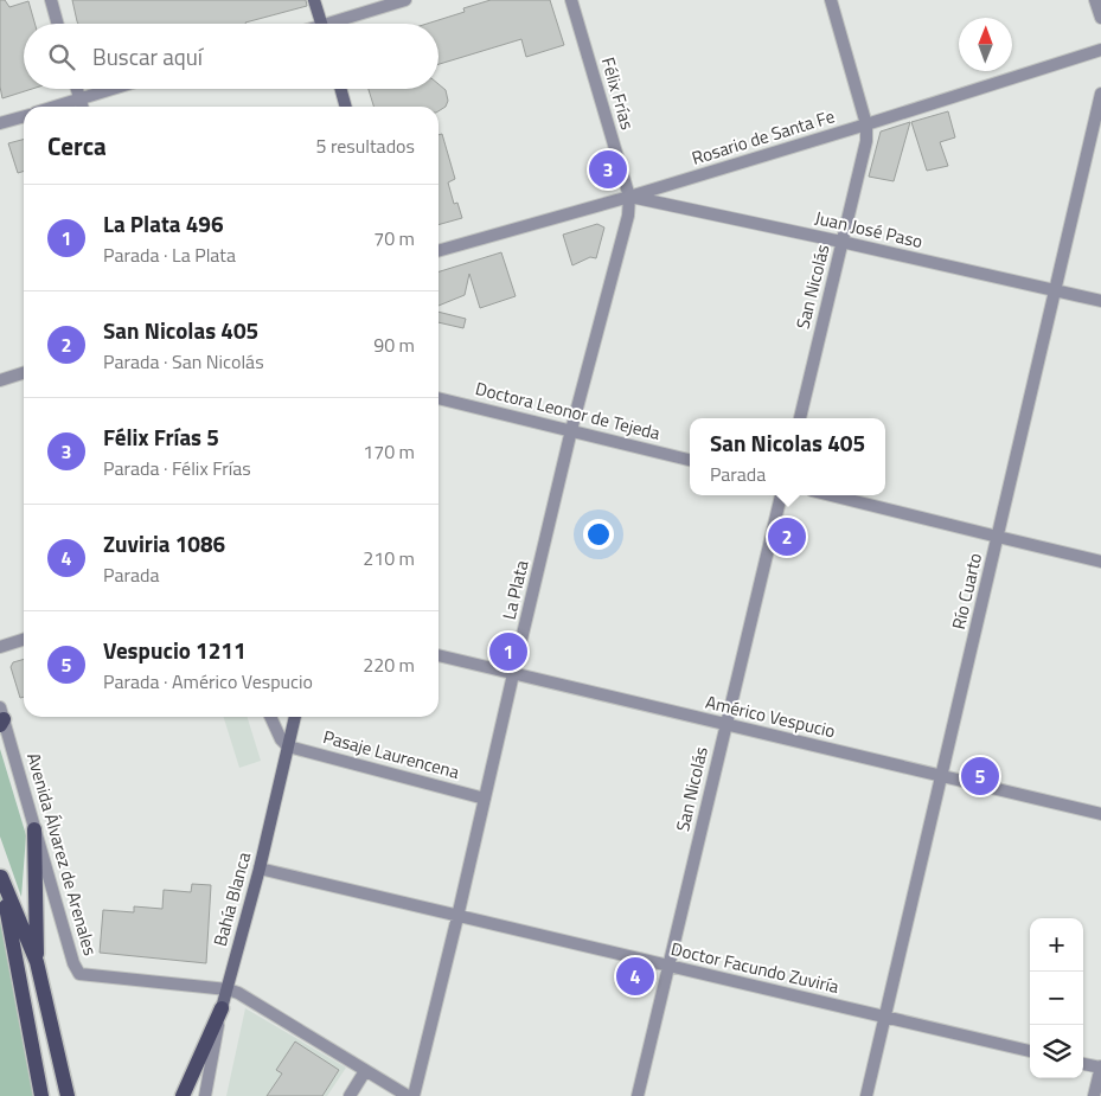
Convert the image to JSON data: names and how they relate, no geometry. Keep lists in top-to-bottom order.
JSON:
{
  "streets": {
    "street": [
      "Félix Frías",
      "Rosario de Santa Fe",
      "Juan José Paso",
      "San Nicolás",
      "Doctora Leonor de Tejeda",
      "La Plata",
      "Río Cuarto",
      "Américo Vespucio",
      "Pasaje Laurencena",
      "Avenida Álvarez de Arenales",
      "Bahía Blanca",
      "Doctor Facundo Zuviría"
    ]
  },
  "crossings": [
    ["Félix Frías", "Rosario de Santa Fe"],
    ["Félix Frías", "Juan José Paso"],
    ["Félix Frías", "La Plata"],
    ["Rosario de Santa Fe", "Juan José Paso"],
    ["Rosario de Santa Fe", "San Nicolás"],
    ["Rosario de Santa Fe", "La Plata"],
    ["Juan José Paso", "San Nicolás"],
    ["Juan José Paso", "La Plata"],
    ["Juan José Paso", "Río Cuarto"],
    ["San Nicolás", "Américo Vespucio"],
    ["San Nicolás", "Doctor Facundo Zuviría"],
    ["Doctora Leonor de Tejeda", "La Plata"],
    ["La Plata", "Américo Vespucio"],
    ["La Plata", "Pasaje Laurencena"],
    ["La Plata", "Doctor Facundo Zuviría"],
    ["Río Cuarto", "Américo Vespucio"],
    ["Río Cuarto", "Doctor Facundo Zuviría"],
    ["Pasaje Laurencena", "Bahía Blanca"],
    ["Avenida Álvarez de Arenales", "Bahía Blanca"],
    ["Bahía Blanca", "Doctor Facundo Zuviría"]
  ],
  "north": "top",
  "page": {
    "search": "Buscar aquí",
    "heading": ["Cerca", "5 resultados"],
    "pins": [
      "3",
      "2",
      "1",
      "5",
      "4"
    ],
    "list": [
      {
        "mark": "1",
        "name": "La Plata 496",
        "note": "Parada · La Plata",
        "value": "70 m"
      },
      {
        "mark": "2",
        "name": "San Nicolas 405",
        "note": "Parada · San Nicolás",
        "value": "90 m"
      },
      {
        "mark": "3",
        "name": "Félix Frías 5",
        "note": "Parada · Félix Frías",
        "value": "170 m"
      },
      {
        "mark": "4",
        "name": "Zuviria 1086",
        "note": "Parada",
        "value": "210 m"
      },
      {
        "mark": "5",
        "name": "Vespucio 1211",
        "note": "Parada · Américo Vespucio",
        "value": "220 m"
      }
    ],
    "popup": ["San Nicolas 405", "Parada"],
    "map_buttons": ["+", "−"]
  }
}
